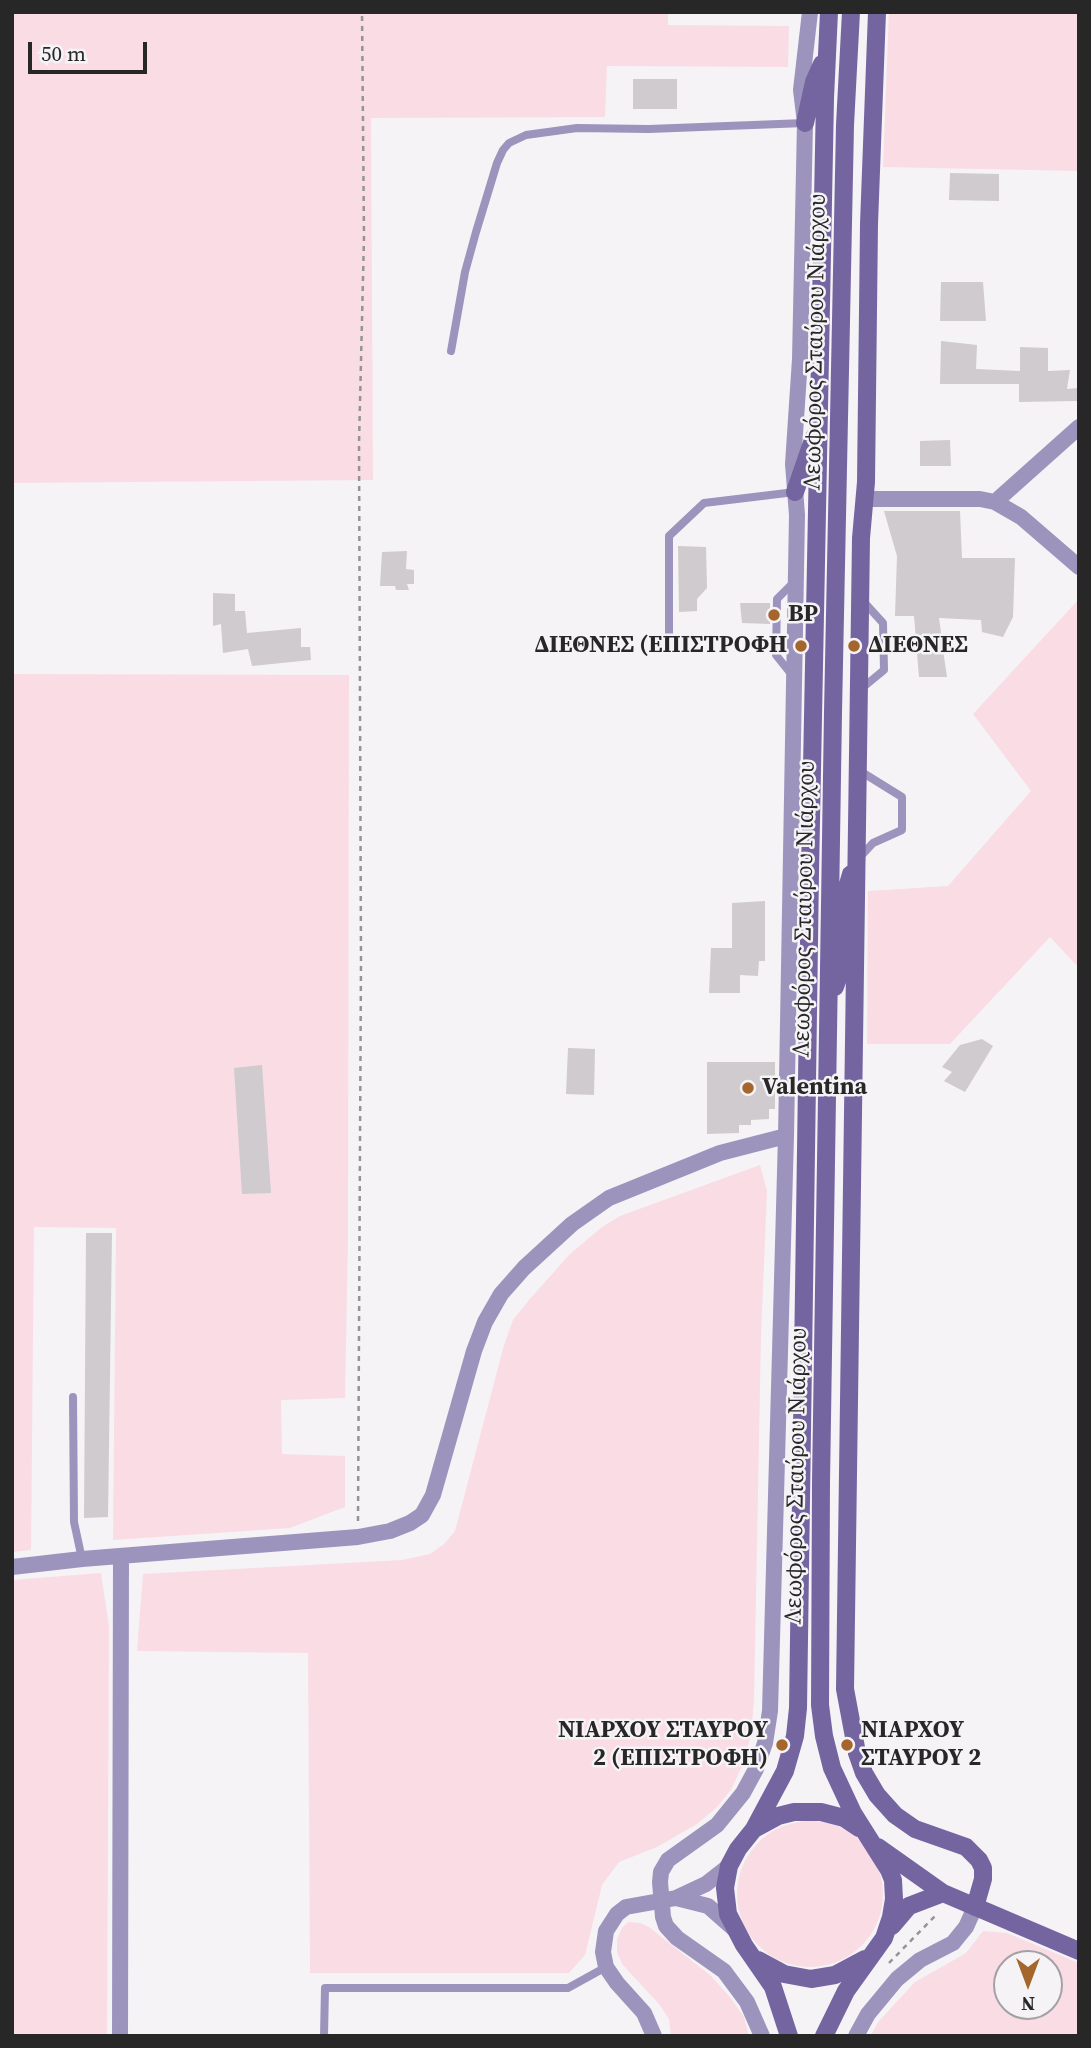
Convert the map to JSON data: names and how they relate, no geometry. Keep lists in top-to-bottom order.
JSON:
{
  "streets": {
    "main road": ["Λεωφόρος Σταύρου Νιάρχου"]
  },
  "places": [
    "BP",
    "ΔΙΕΘΝΕΣ (ΕΠΙΣΤΡΟΦΗ",
    "ΔΙΕΘΝΕΣ",
    "Valentina",
    "ΝΙΑΡΧΟΥ ΣΤΑΥΡΟΥ 2 (ΕΠΙΣΤΡΟΦΗ)",
    "ΝΙΑΡΧΟΥ ΣΤΑΥΡΟΥ 2"
  ],
  "scale_bar": "50 m",
  "north": "bottom"
}
